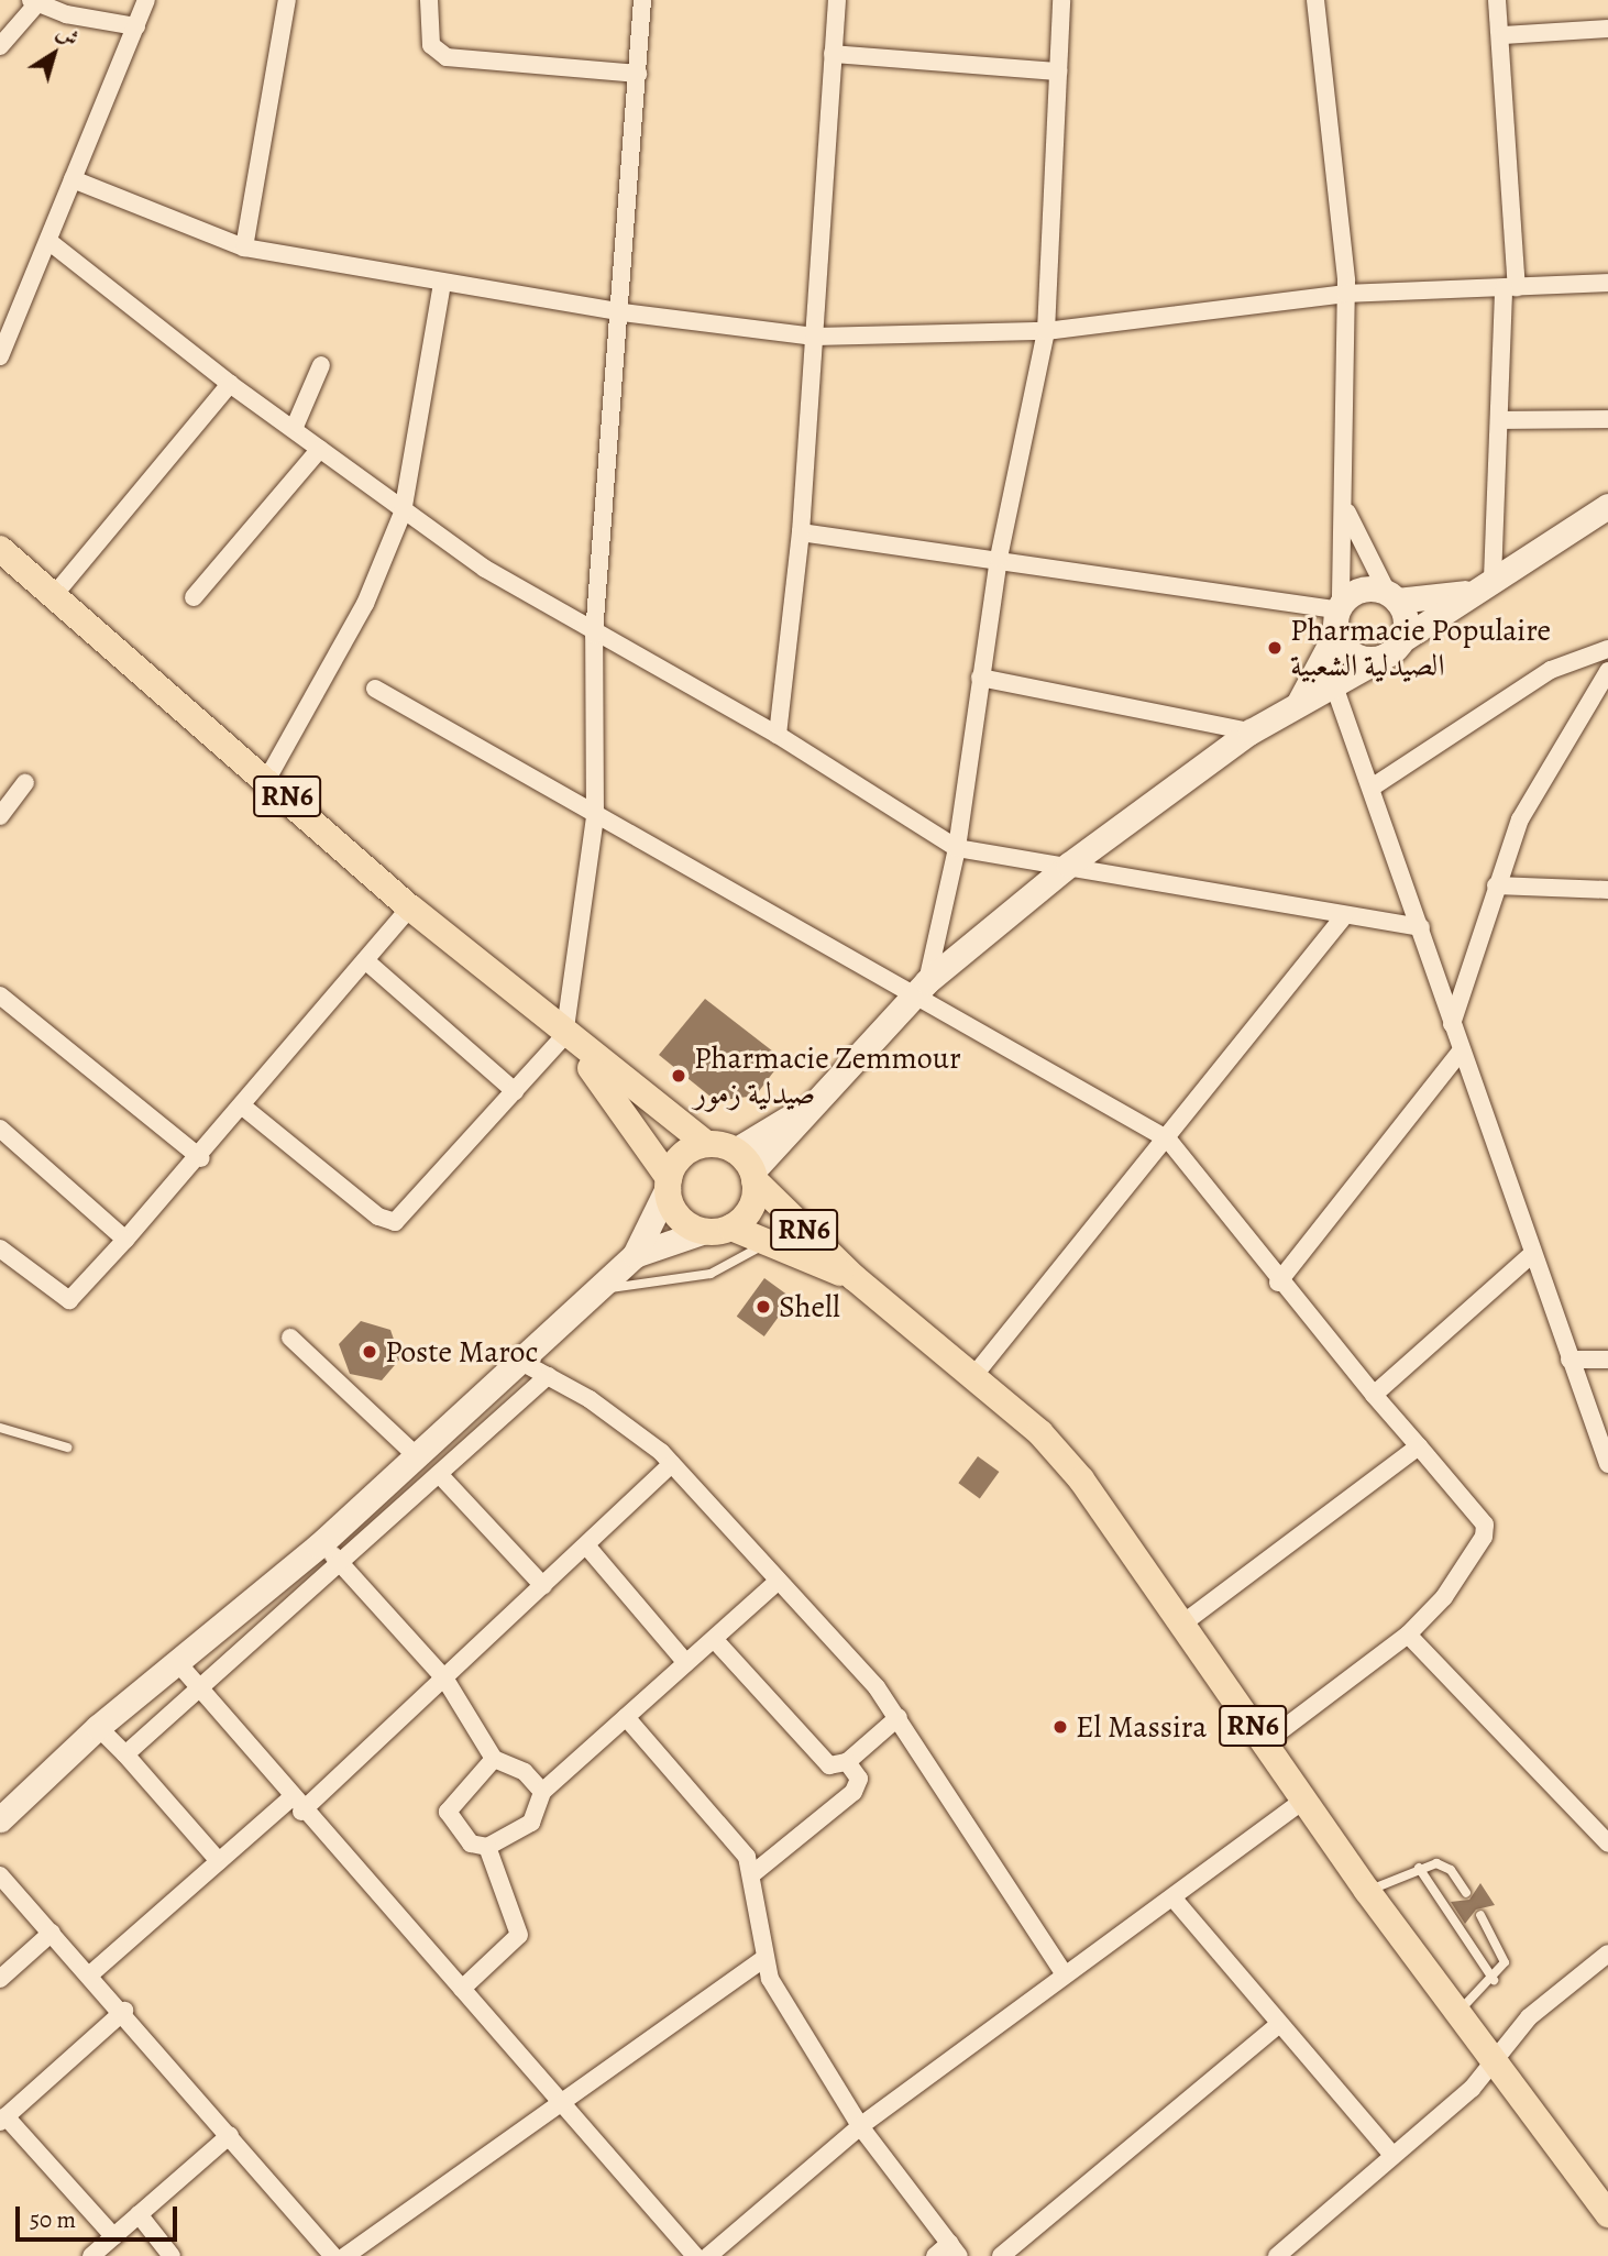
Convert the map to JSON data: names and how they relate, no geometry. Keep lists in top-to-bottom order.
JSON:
{
  "streets": {
    "main road": ["RN6"]
  },
  "places": [
    "Pharmacie Populaire الصيدلية الشعبية",
    "Pharmacie Zemmour صيدلية زمور",
    "Shell",
    "Poste Maroc",
    "El Massira"
  ],
  "scale_bar": "50 m",
  "north": "top right"
}
